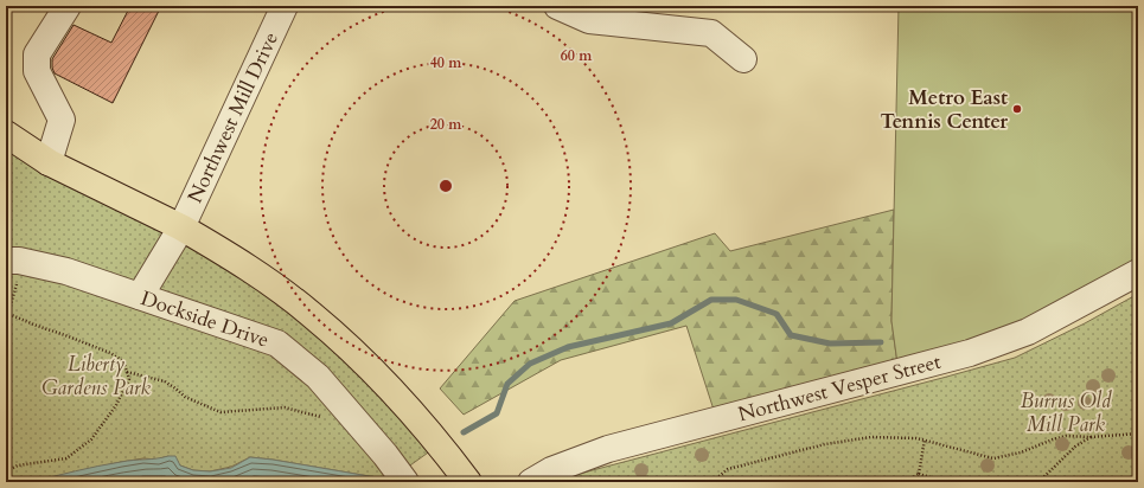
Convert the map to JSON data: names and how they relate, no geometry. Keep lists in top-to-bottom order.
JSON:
{
  "streets": {
    "street": ["Northwest Mill Drive", "Dockside Drive", "Northwest Vesper Street"]
  },
  "crossings": [
    ["Northwest Mill Drive", "Dockside Drive"]
  ],
  "parks": ["Liberty Gardens Park", "Burrus Old Mill Park"],
  "places": ["Metro East Tennis Center"],
  "rings": ["60 m", "40 m", "20 m"]
}
